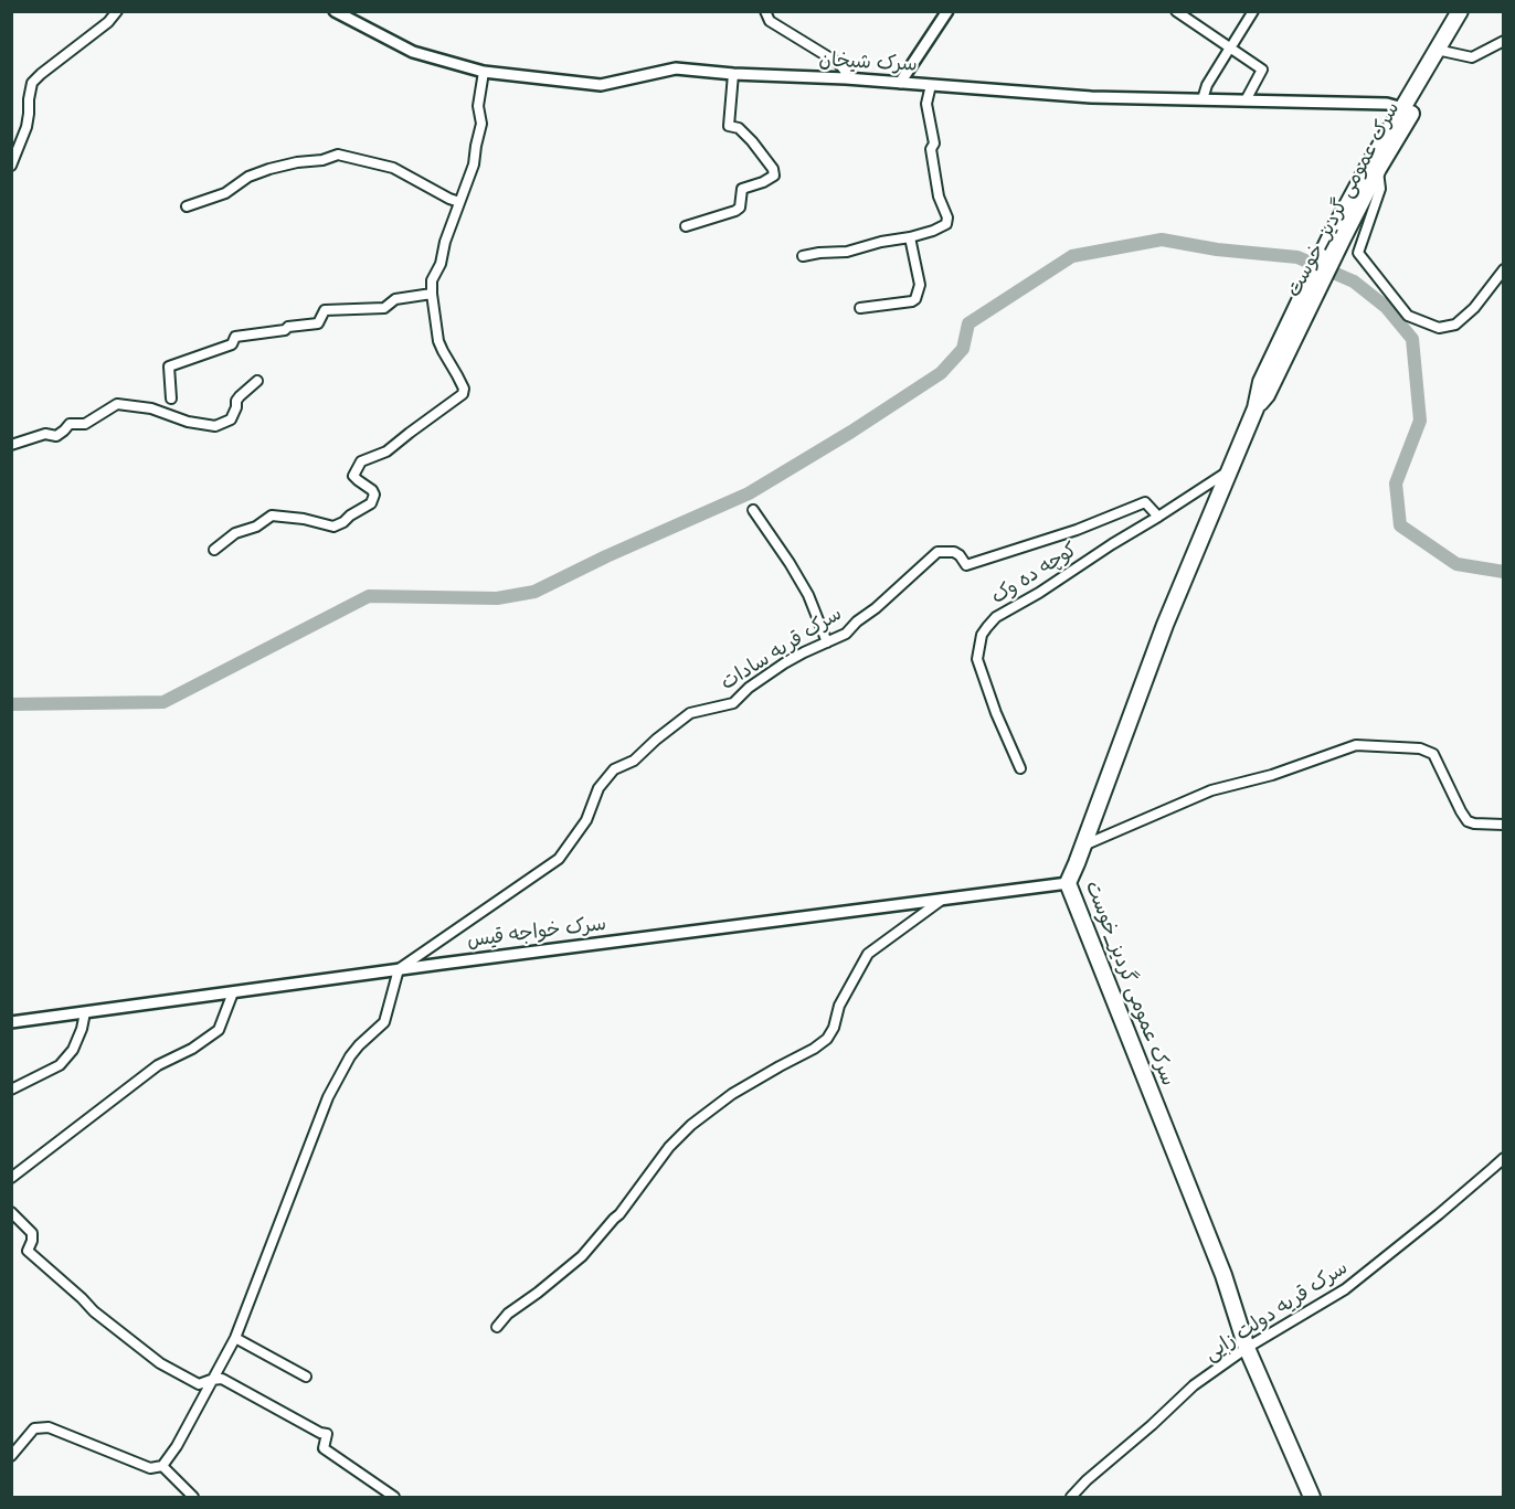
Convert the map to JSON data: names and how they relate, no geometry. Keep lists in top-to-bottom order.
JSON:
{
  "streets": {
    "highway": ["سرک عمومی گردیز_خوست"],
    "street": [
      "سرک شیخان",
      "کوچه ده وک",
      "سرک قریه سادات",
      "سرک خواجه قیس",
      "سرک قریه دولت زایی"
    ]
  },
  "crossings": [
    ["سرک شیخان", "سرک عمومی گردیز_خوست"],
    ["سرک عمومی گردیز_خوست", "کوچه ده وک"],
    ["سرک عمومی گردیز_خوست", "سرک خواجه قیس"],
    ["سرک عمومی گردیز_خوست", "سرک قریه دولت زایی"],
    ["کوچه ده وک", "سرک قریه سادات"],
    ["سرک قریه سادات", "سرک خواجه قیس"]
  ]
}
